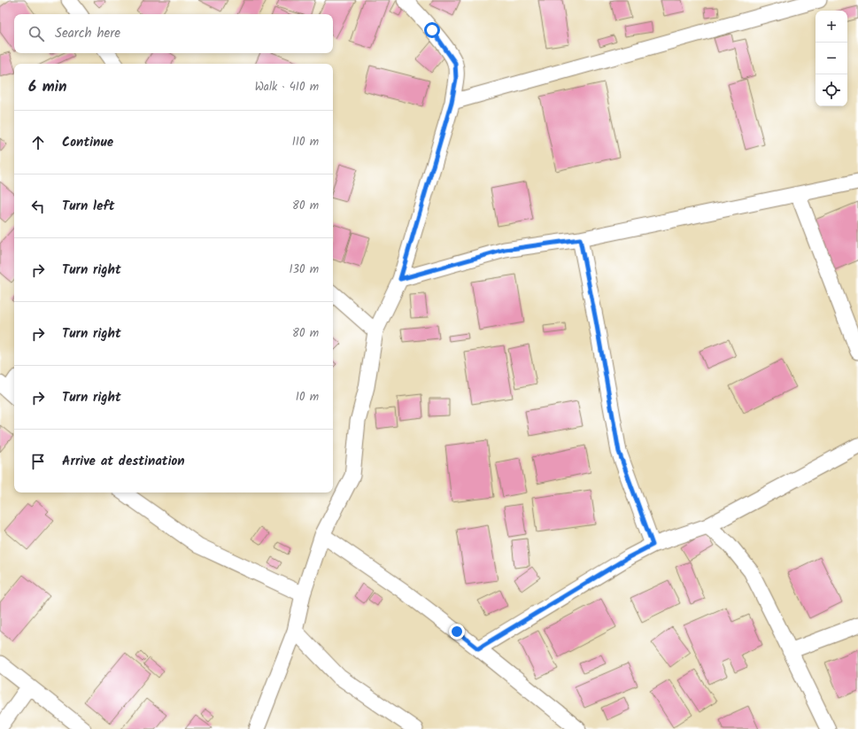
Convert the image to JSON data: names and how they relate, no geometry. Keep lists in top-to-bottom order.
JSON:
{
  "page": {
    "map_buttons": ["+", "−"],
    "search": "Search here",
    "heading": ["6 min", "Walk · 410 m"],
    "list": [
      ["Continue", "110 m"],
      ["Turn left", "80 m"],
      ["Turn right", "130 m"],
      ["Turn right", "80 m"],
      ["Turn right", "10 m"],
      "Arrive at destination"
    ]
  }
}
